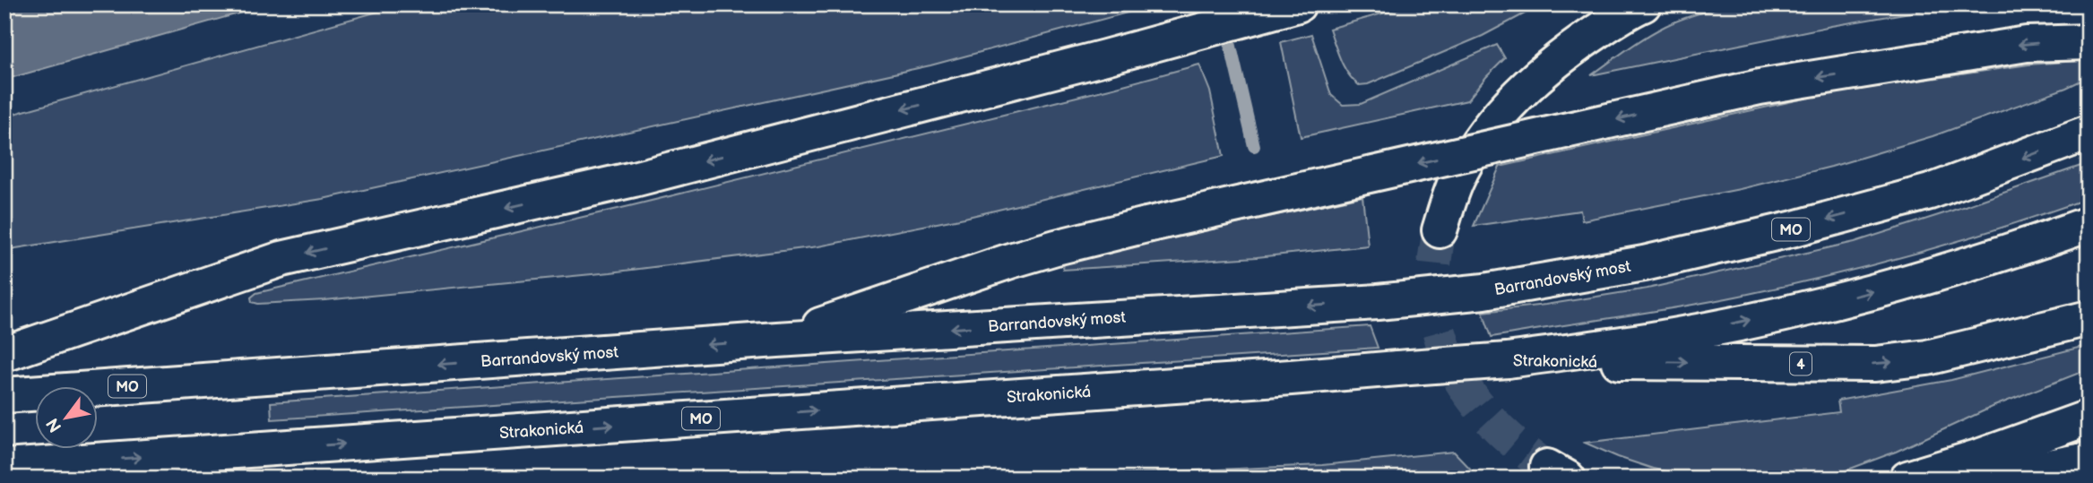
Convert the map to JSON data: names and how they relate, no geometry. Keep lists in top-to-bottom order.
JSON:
{
  "streets": {
    "main road": [
      "MO",
      "Barrandovský most",
      "Strakonická",
      "4"
    ]
  },
  "crossings": [
    ["MO", "Strakonická"]
  ],
  "north": "bottom left"
}
